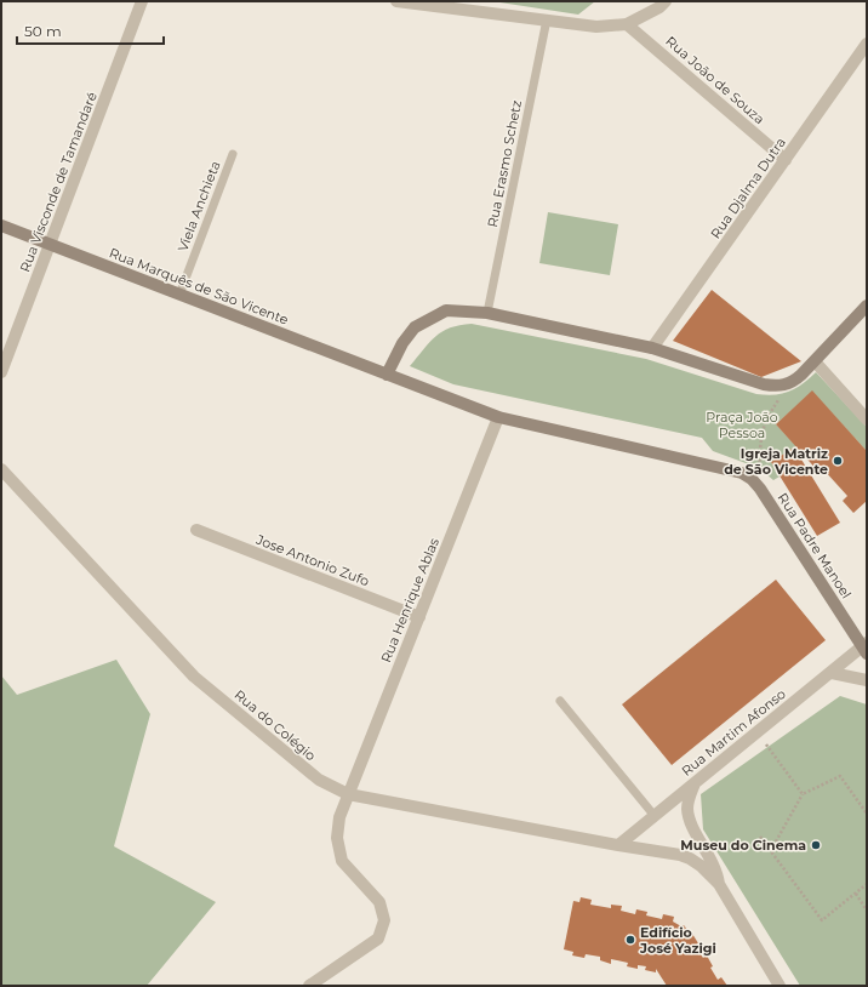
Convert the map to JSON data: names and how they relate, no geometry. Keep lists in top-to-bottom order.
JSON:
{
  "streets": {
    "main road": ["Rua Marquês de São Vicente", "Rua Padre Manoel"],
    "street": [
      "Rua João de Souza",
      "Rua Visconde de Tamandaré",
      "Rua Djalma Dutra",
      "Jose Antonio Zufo",
      "Rua Henrique Ablas",
      "Rua do Colégio",
      "Rua Martim Afonso"
    ],
    "lane": ["Rua Erasmo Schetz", "Viela Anchieta"]
  },
  "crossings": [
    ["Rua João de Souza", "Rua Djalma Dutra"],
    ["Rua Visconde de Tamandaré", "Rua Marquês de São Vicente"],
    ["Viela Anchieta", "Rua Marquês de São Vicente"],
    ["Rua Padre Manoel", "Rua Martim Afonso"],
    ["Jose Antonio Zufo", "Rua Henrique Ablas"],
    ["Rua Henrique Ablas", "Rua do Colégio"],
    ["Rua do Colégio", "Rua Martim Afonso"]
  ],
  "parks": ["Praça João Pessoa"],
  "places": ["Igreja Matriz de São Vicente", "Museu do Cinema", "Edifício José Yazigi"],
  "scale_bar": "50 m"
}
